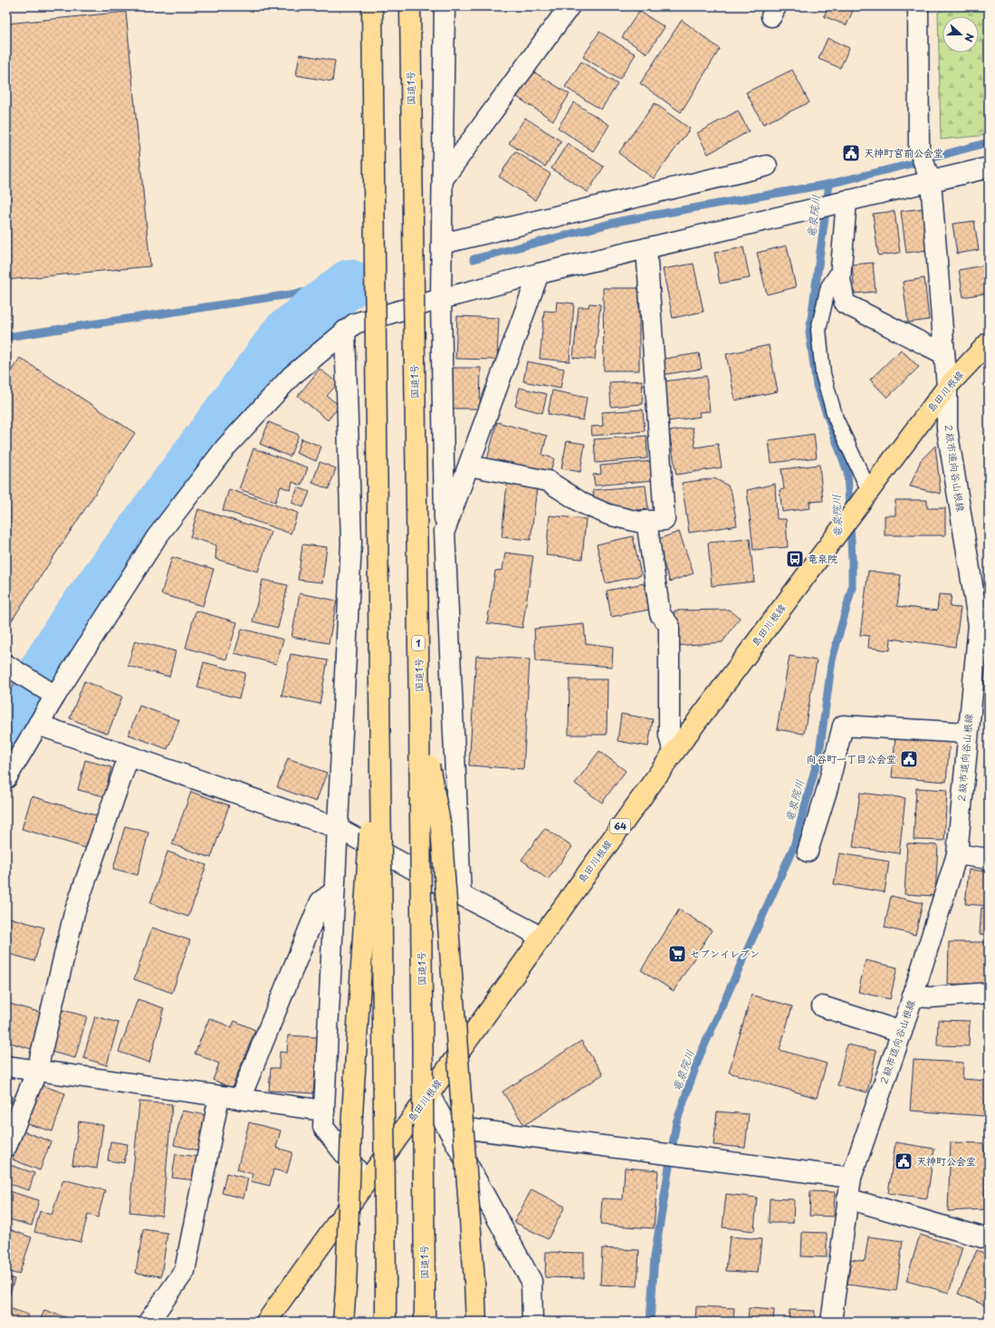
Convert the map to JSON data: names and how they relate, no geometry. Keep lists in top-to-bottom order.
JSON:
{
  "streets": {
    "main road": [
      "国道1号",
      "島田川根線",
      "1",
      "64"
    ],
    "street": ["２級市道向谷山根線"]
  },
  "crossings": [
    ["島田川根線", "２級市道向谷山根線"]
  ],
  "water": ["竜泉院川"],
  "places": {
    "public building": ["天神町宮前公会堂", "向谷町一丁目公会堂", "天神町公会堂"],
    "bus stop": ["竜泉院"],
    "supermarket": ["セブンイレブン"]
  },
  "north": "right"
}
